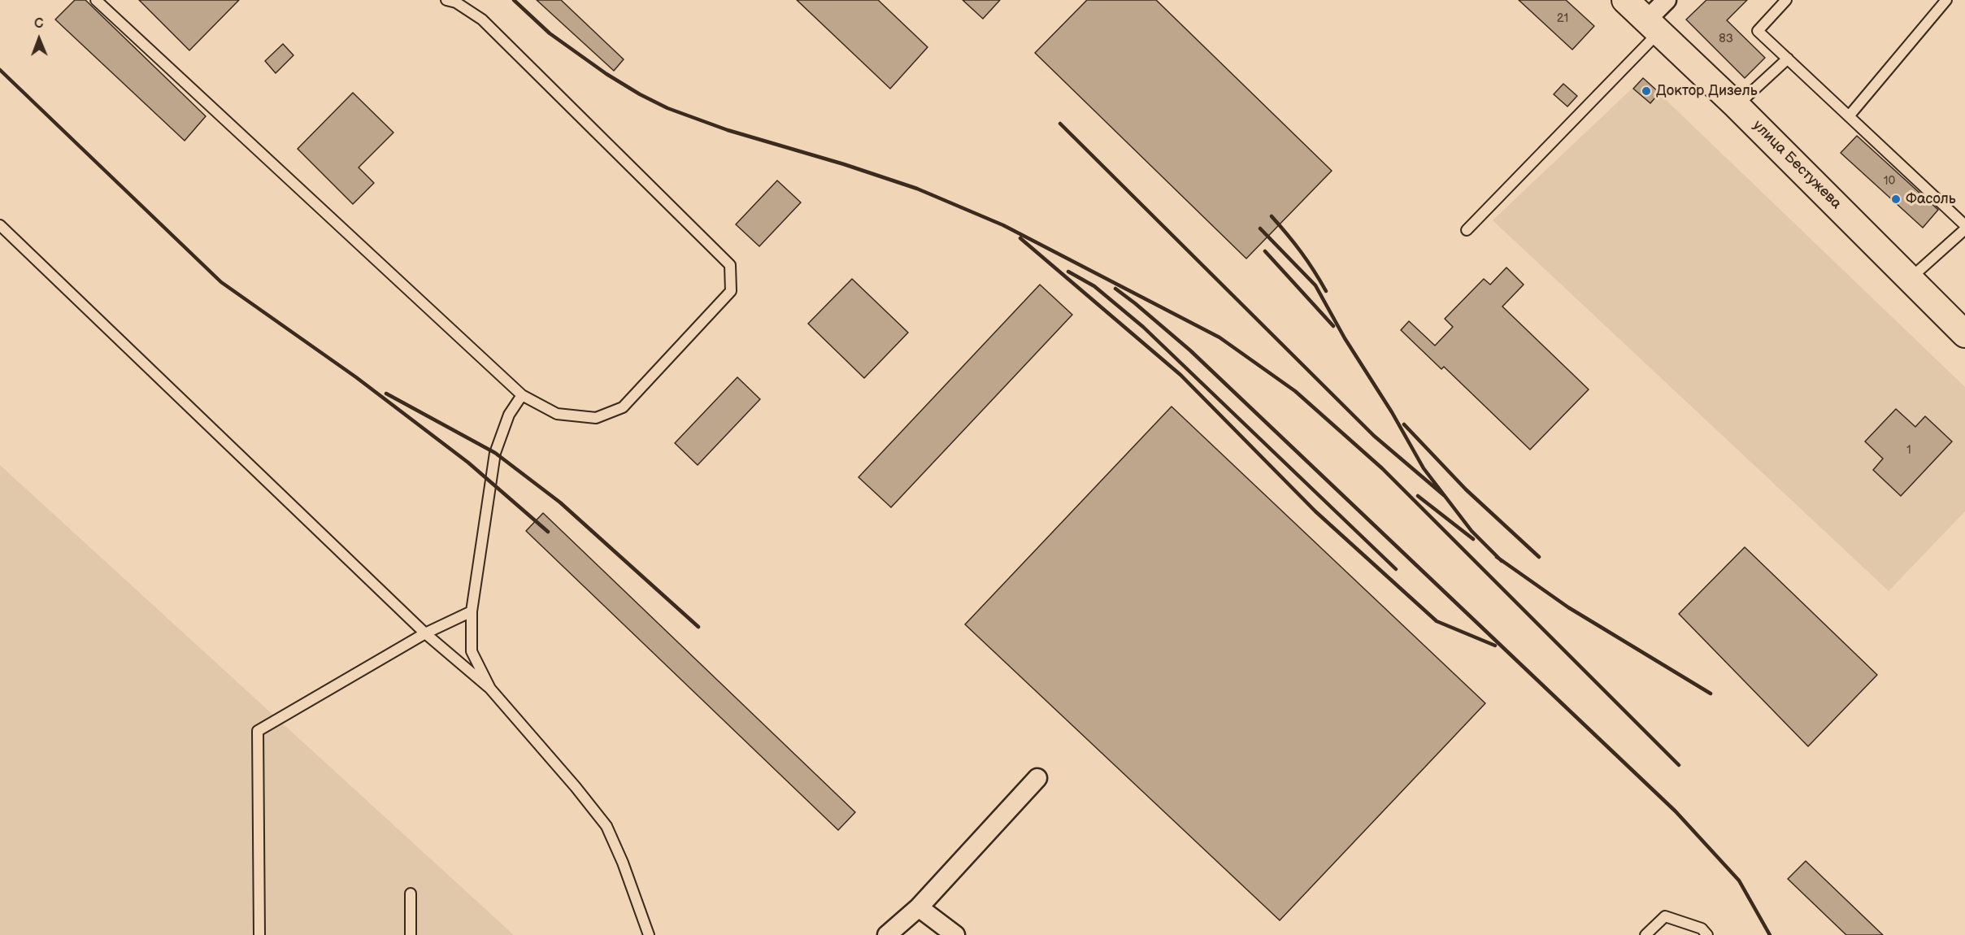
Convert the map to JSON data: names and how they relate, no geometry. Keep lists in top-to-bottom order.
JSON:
{
  "streets": {
    "street": ["улица Бестужева"]
  },
  "places": ["Доктор Дизель", "Фасоль"],
  "house_numbers": [
    "21",
    "83",
    "10",
    "1"
  ],
  "north": "top"
}
